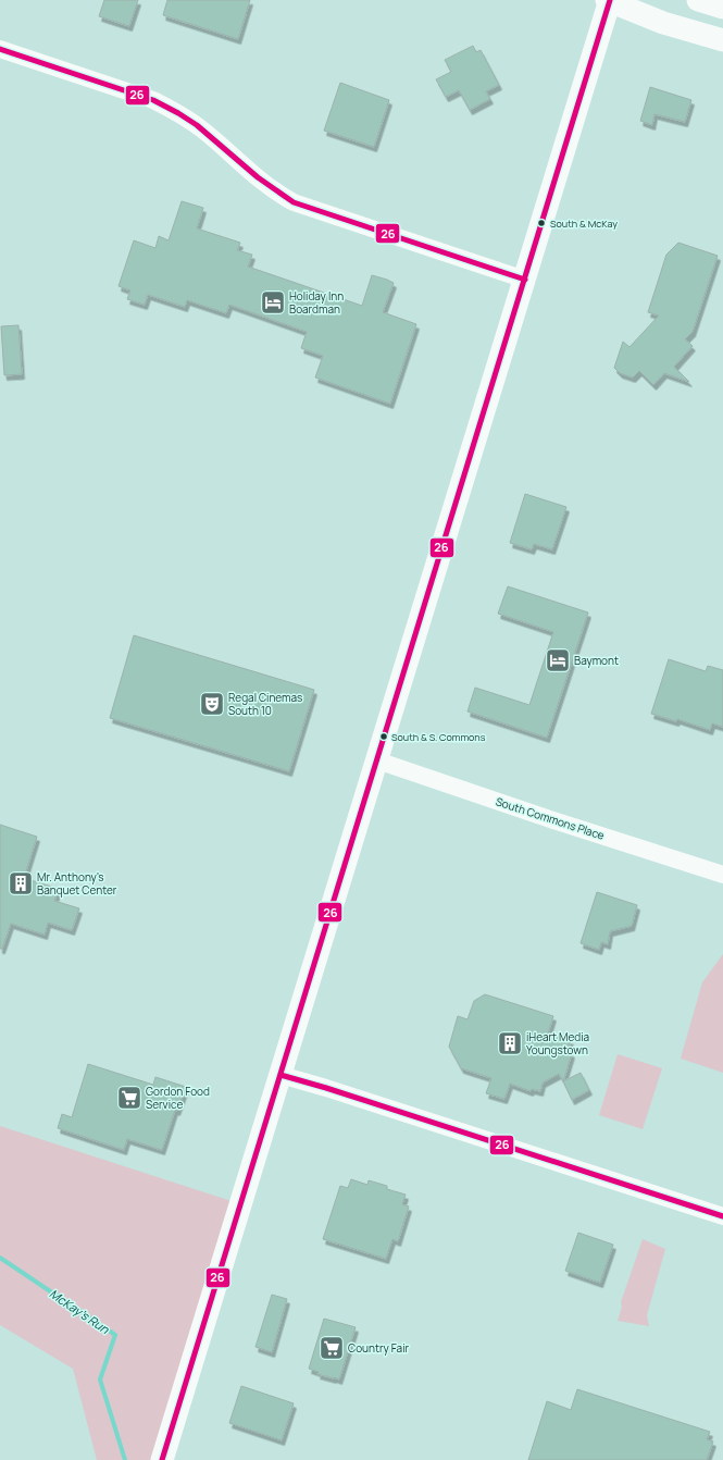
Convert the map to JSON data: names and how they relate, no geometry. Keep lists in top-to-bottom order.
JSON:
{
  "streets": {
    "street": ["South Commons Place"]
  },
  "water": ["McKay's Run"],
  "places": {
    "other": ["South & McKay", "South & S. Commons"],
    "hotel": ["Holiday Inn Boardman", "Baymont"],
    "theatre": ["Regal Cinemas South 10"],
    "building": ["Mr. Anthony's Banquet Center", "iHeart Media Youngstown"],
    "supermarket": ["Gordon Food Service", "Country Fair"]
  },
  "lines": ["transit line 26"]
}
